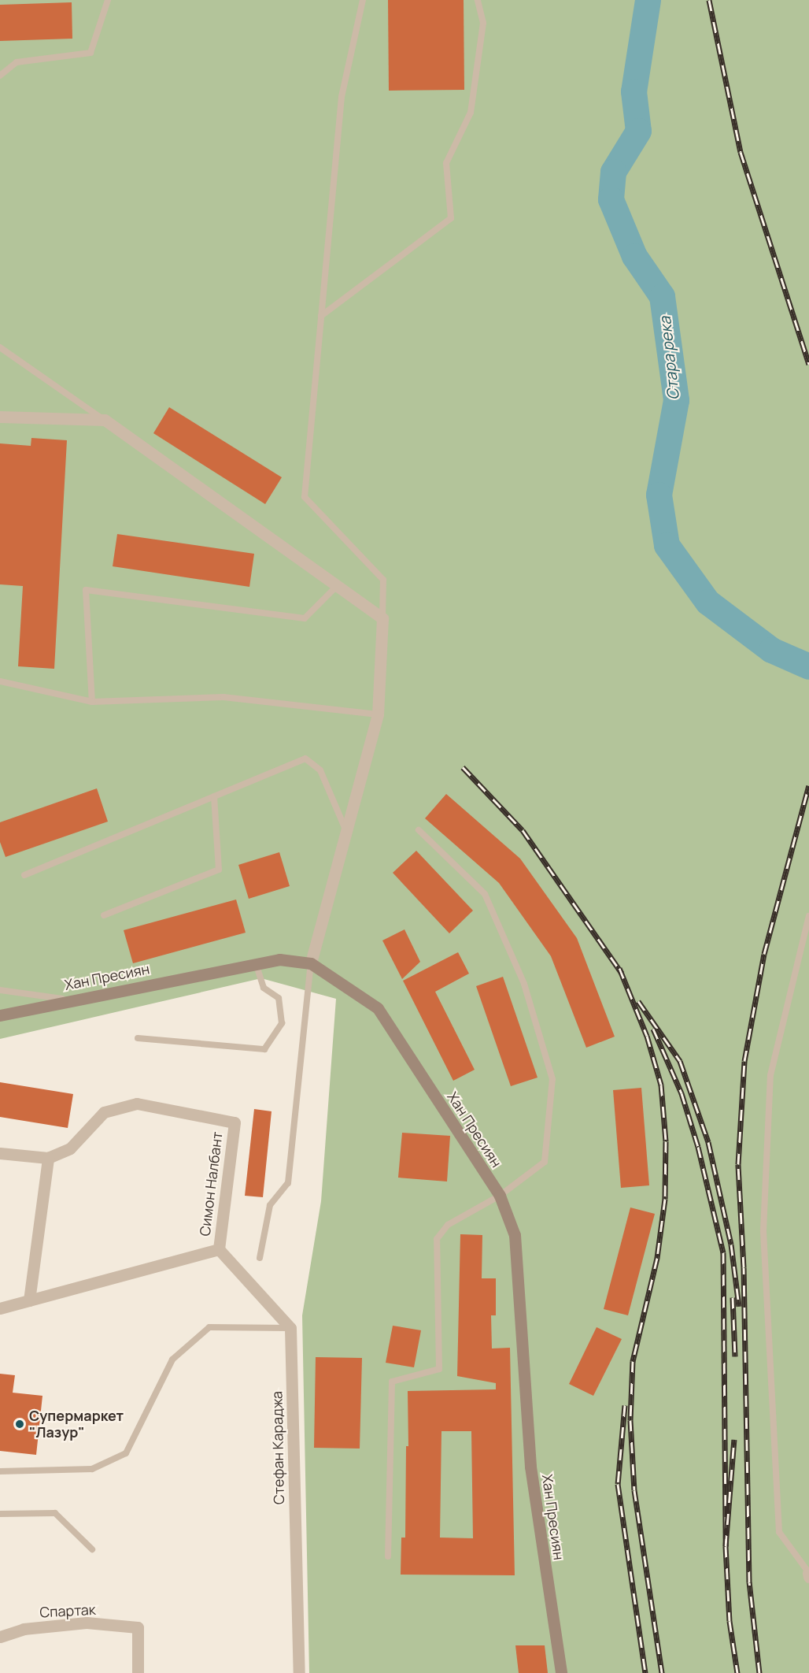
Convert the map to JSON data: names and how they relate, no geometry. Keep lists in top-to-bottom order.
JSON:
{
  "streets": {
    "street": [
      "Хан Пресиян",
      "Симон Налбант",
      "Стефан Караджа",
      "Спартак"
    ]
  },
  "water": ["Стара река"],
  "places": ["Супермаркет \"Лазур\""]
}
